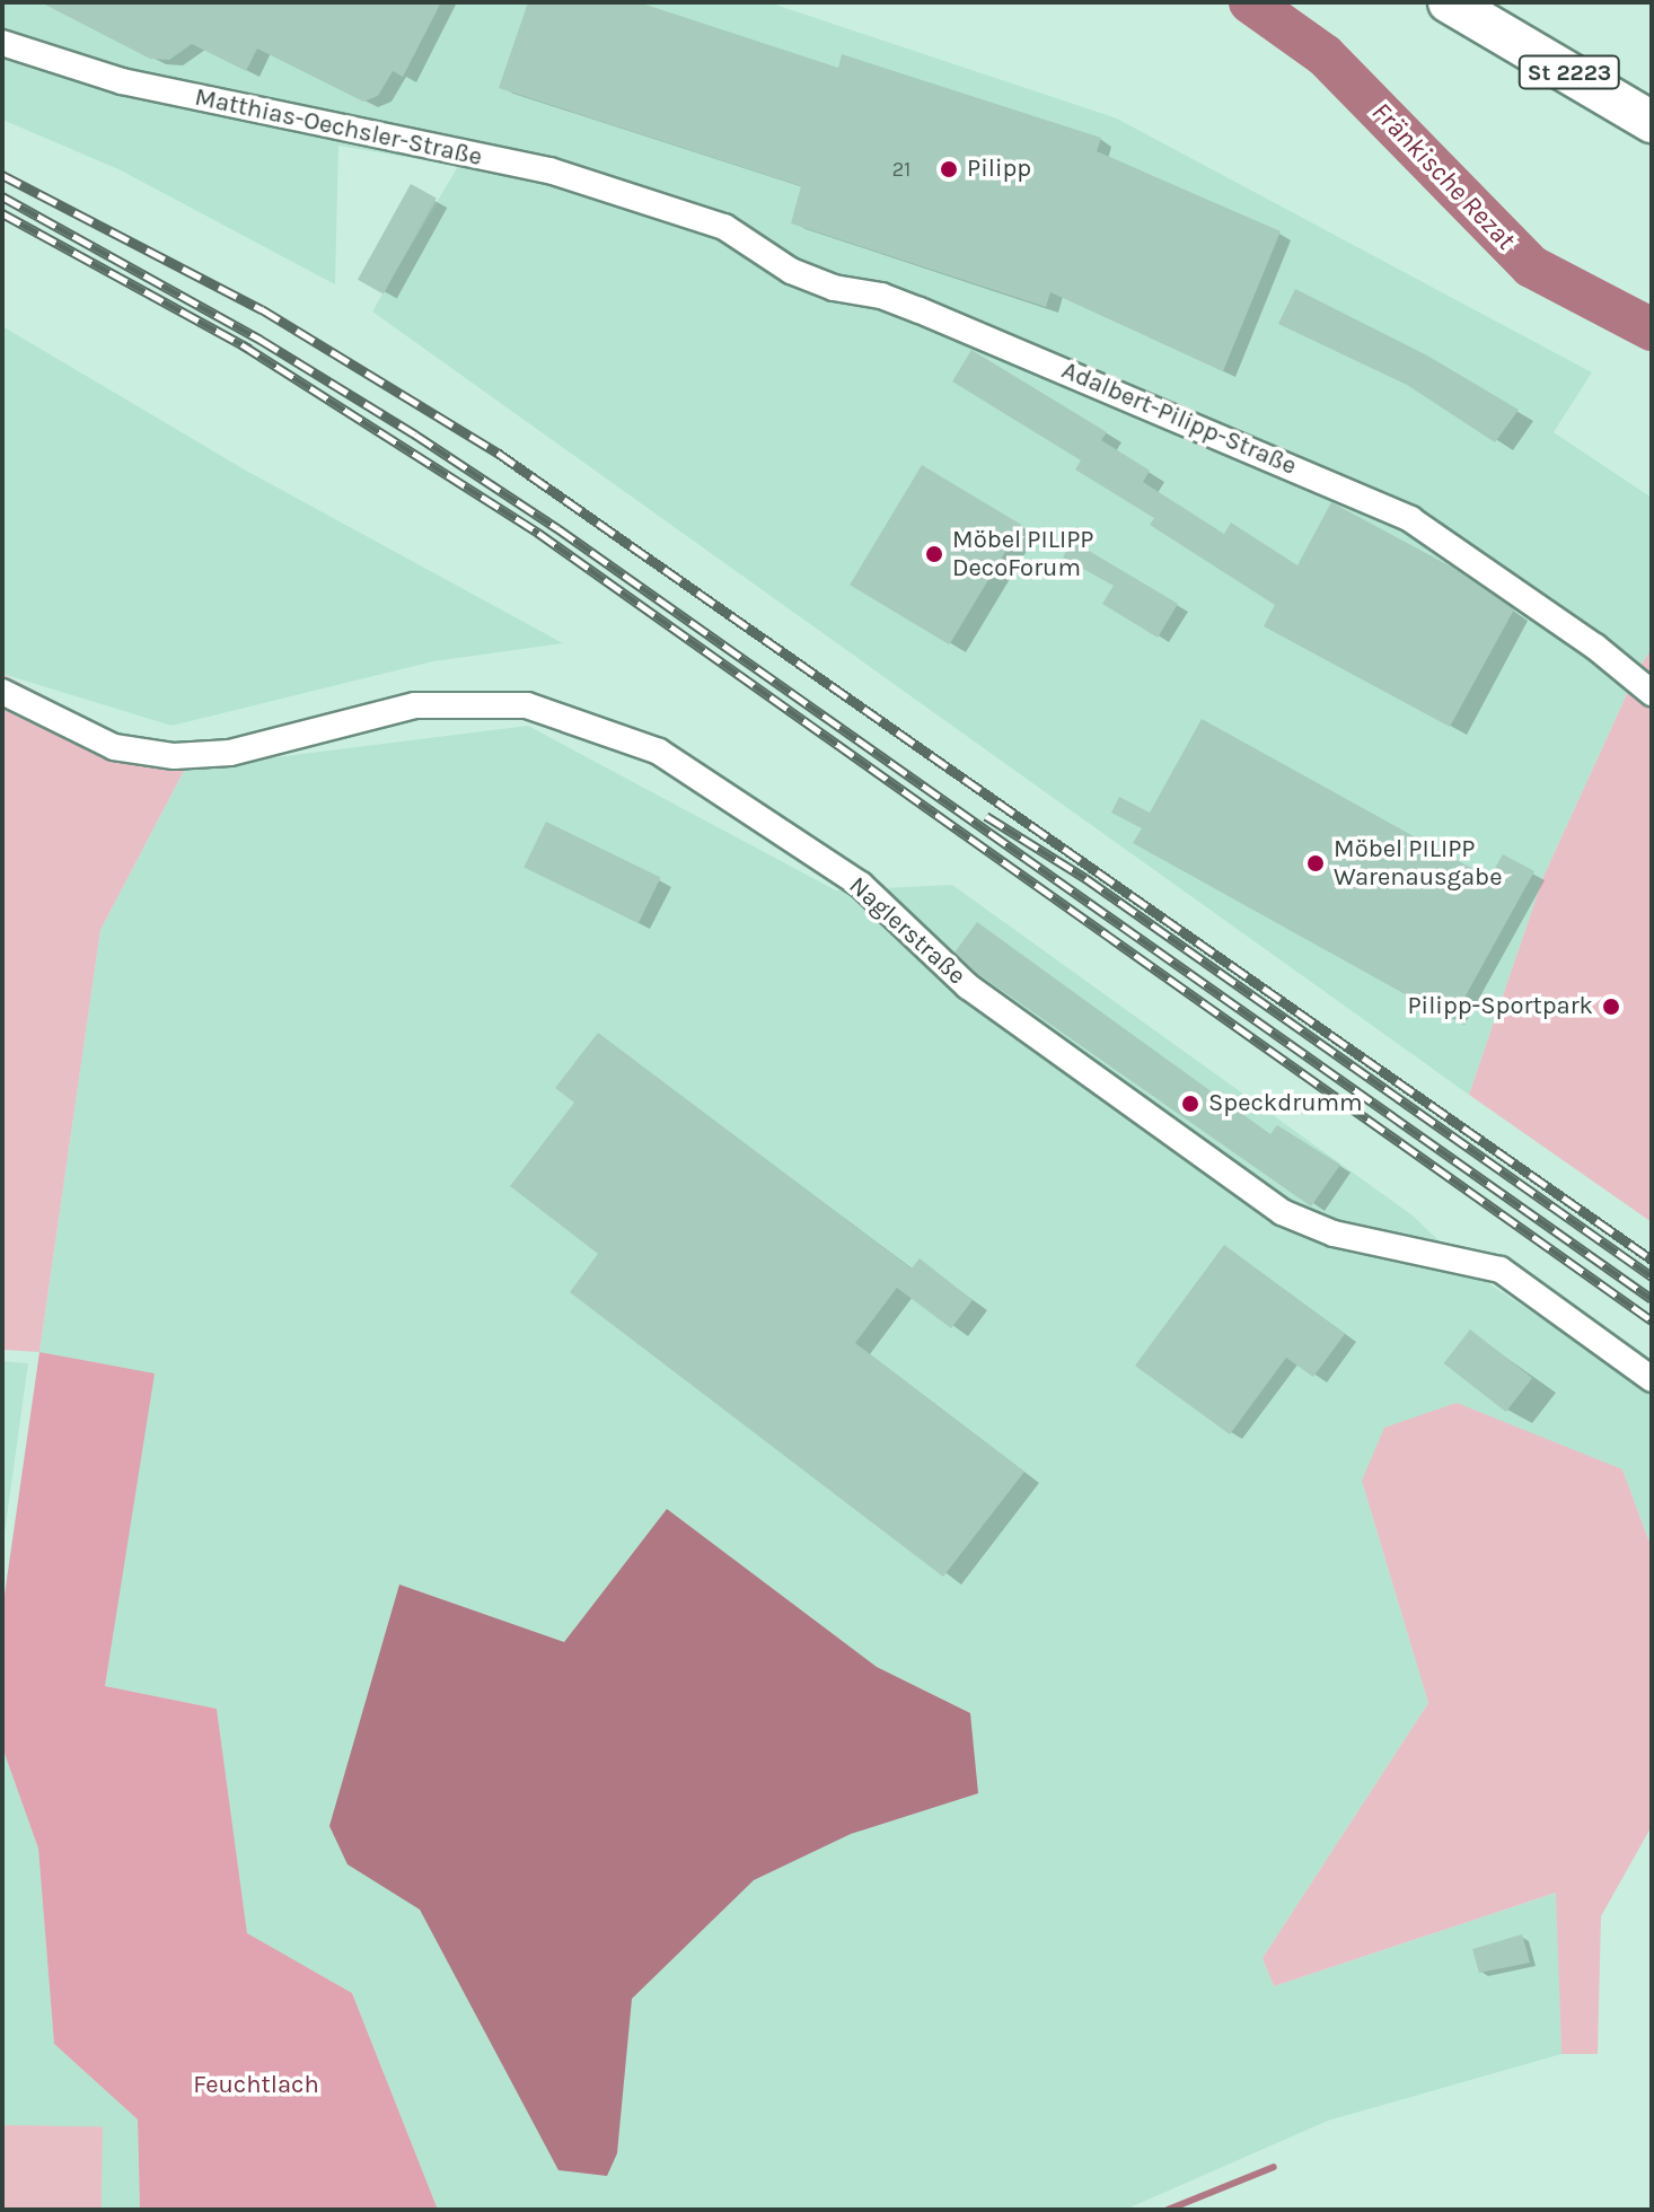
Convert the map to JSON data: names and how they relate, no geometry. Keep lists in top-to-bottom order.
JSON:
{
  "streets": {
    "main road": ["St 2223"],
    "street": ["Matthias-Oechsler-Straße", "Adalbert-Pilipp-Straße", "Naglerstraße"]
  },
  "crossings": [
    ["Matthias-Oechsler-Straße", "Adalbert-Pilipp-Straße"]
  ],
  "water": ["Fränkische Rezat"],
  "parks": ["Feuchtlach"],
  "places": [
    "Pilipp",
    "Möbel PILIPP DecoForum",
    "Möbel PILIPP Warenausgabe",
    "Pilipp-Sportpark",
    "Speckdrumm"
  ],
  "house_numbers": ["21"]
}
